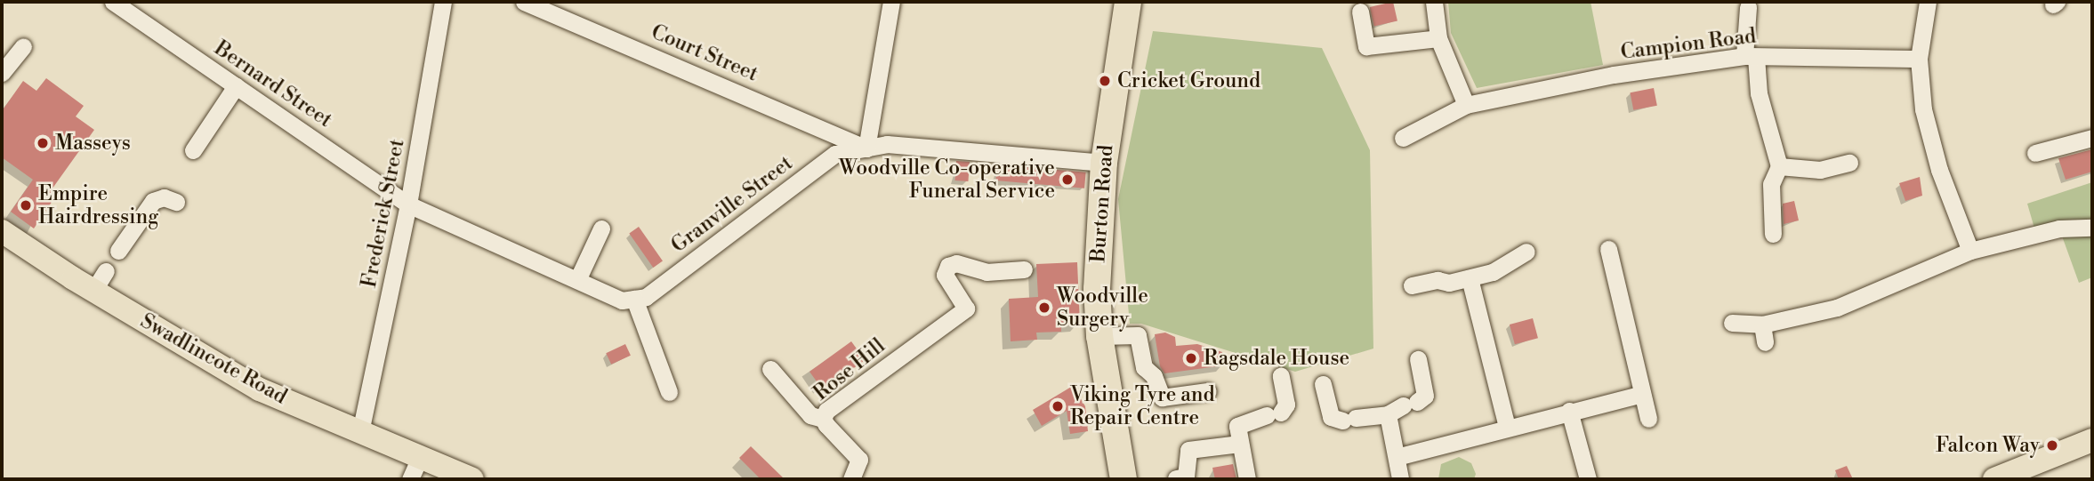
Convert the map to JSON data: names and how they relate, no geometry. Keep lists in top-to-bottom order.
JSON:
{
  "streets": {
    "highway": ["Burton Road"],
    "main road": ["Swadlincote Road"],
    "street": [
      "Campion Road",
      "Court Street",
      "Bernard Street",
      "Granville Street",
      "Frederick Street",
      "Rose Hill"
    ]
  },
  "crossings": [
    ["Court Street", "Granville Street"],
    ["Bernard Street", "Frederick Street"],
    ["Burton Road", "Granville Street"],
    ["Frederick Street", "Swadlincote Road"]
  ],
  "places": [
    "Cricket Ground",
    "Masseys",
    "Woodville Co-operative Funeral Service",
    "Empire Hairdressing",
    "Woodville Surgery",
    "Ragsdale House",
    "Viking Tyre and Repair Centre",
    "Falcon Way"
  ]
}
